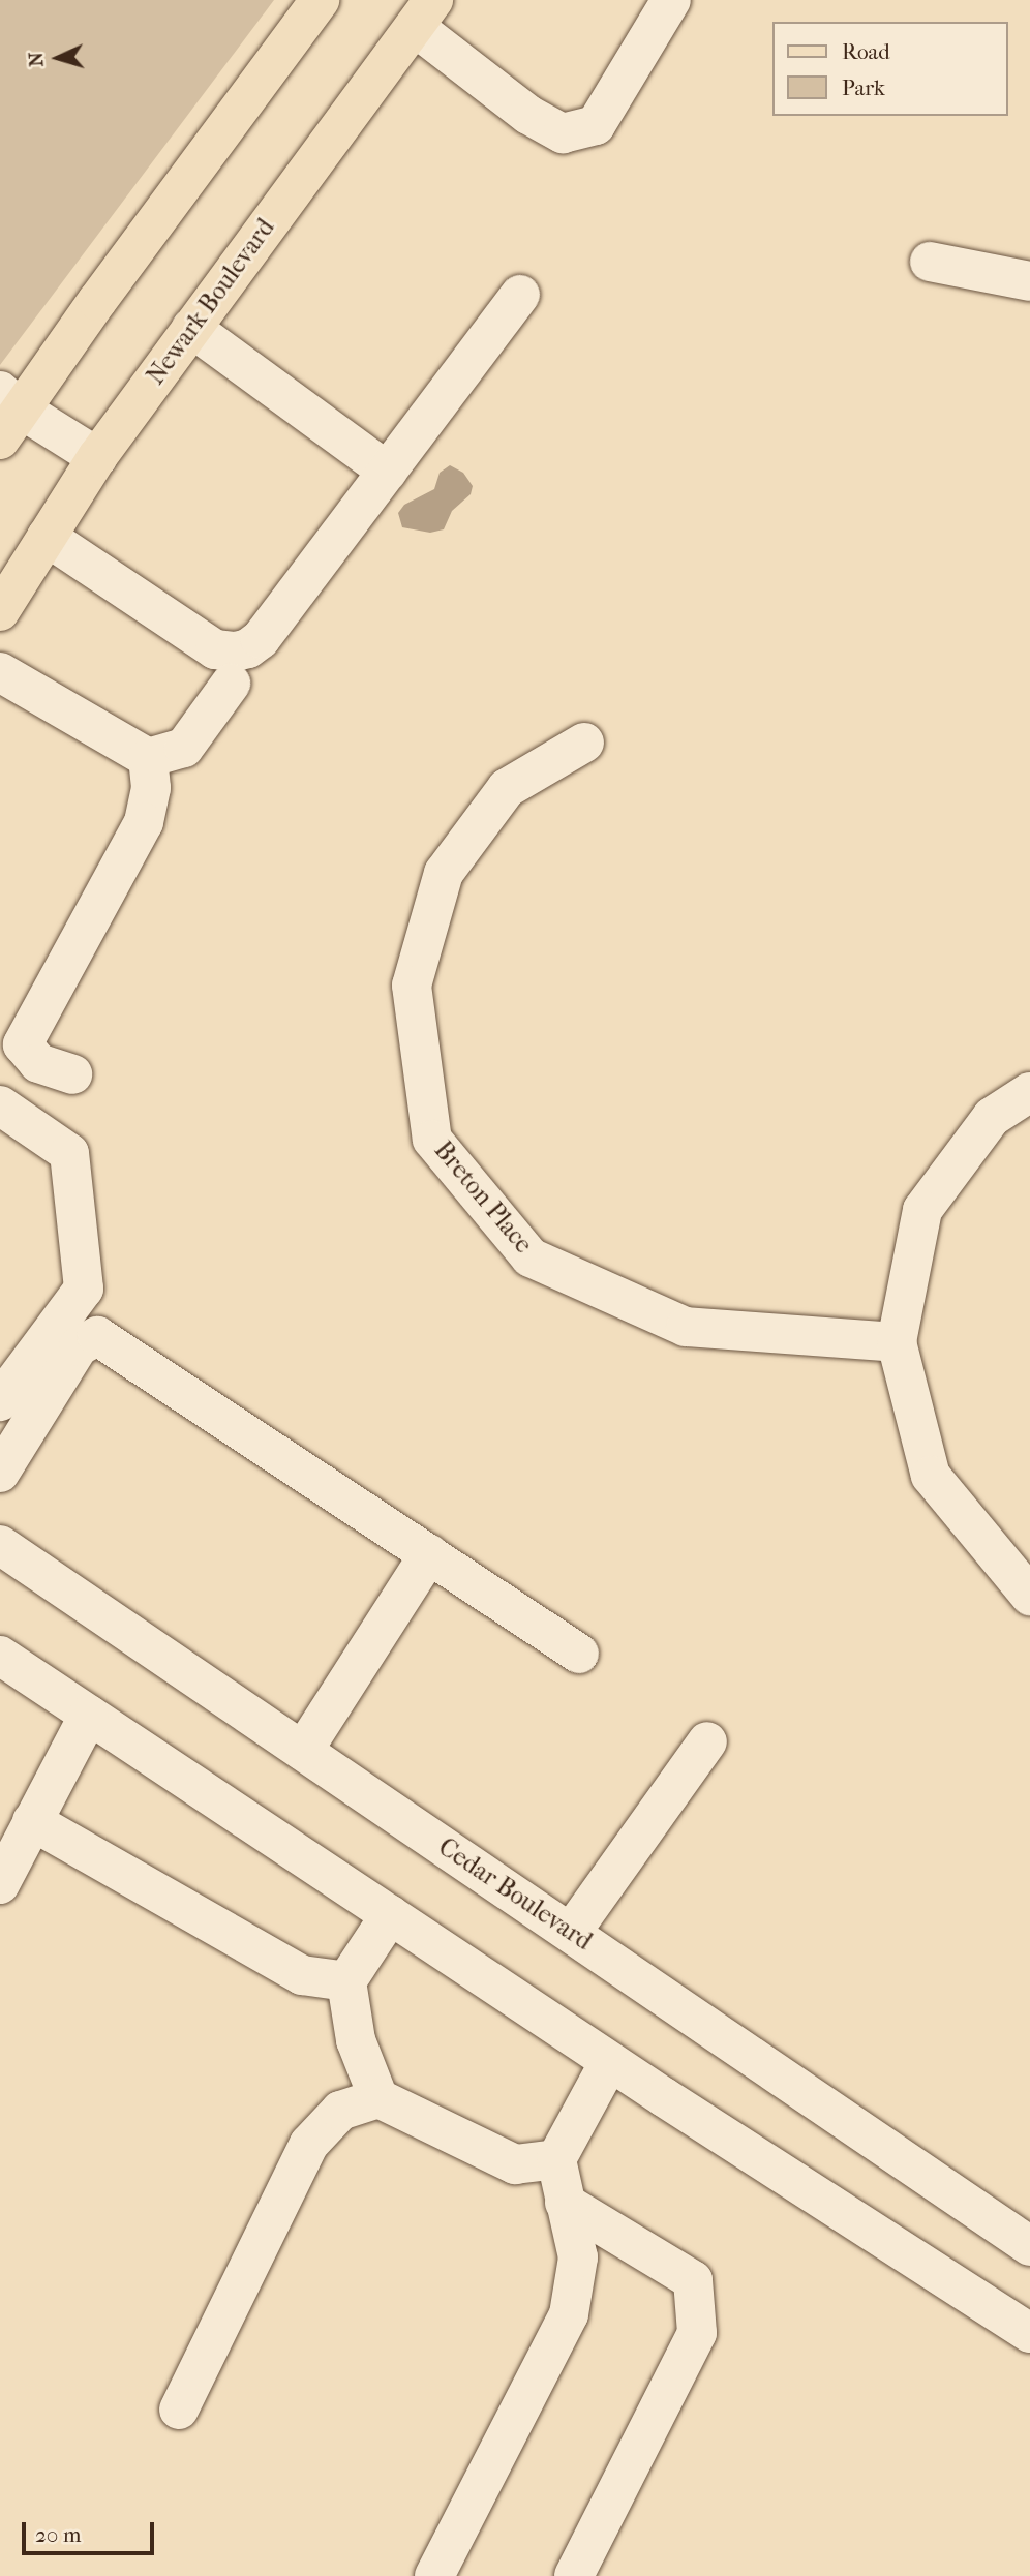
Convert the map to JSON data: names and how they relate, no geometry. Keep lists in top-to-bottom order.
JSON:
{
  "streets": {
    "main road": ["Newark Boulevard"],
    "street": ["Breton Place", "Cedar Boulevard"]
  },
  "legend": ["Road", "Park"],
  "scale_bar": "20 m",
  "north": "left"
}
